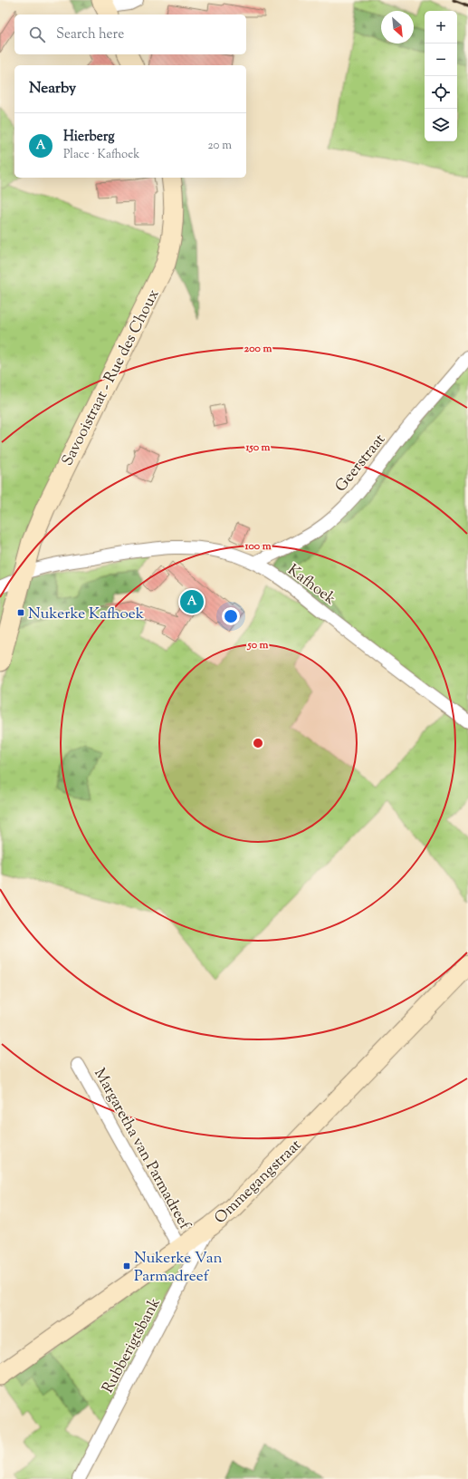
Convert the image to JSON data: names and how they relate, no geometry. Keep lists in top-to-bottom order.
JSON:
{
  "streets": {
    "main road": ["Savooistraat - Rue des Choux", "Ommegangstraat"],
    "street": [
      "Geerstraat",
      "Kafhoek",
      "Margaretha van Parmadreef",
      "Rubberigtsbank"
    ]
  },
  "crossings": [
    ["Savooistraat - Rue des Choux", "Kafhoek"],
    ["Geerstraat", "Kafhoek"],
    ["Margaretha van Parmadreef", "Ommegangstraat"],
    ["Ommegangstraat", "Rubberigtsbank"]
  ],
  "places": {
    "transit": ["Nukerke Kafhoek", "Nukerke Van Parmadreef"]
  },
  "north": "bottom right",
  "page": {
    "map_buttons": ["+", "−"],
    "search": "Search here",
    "heading": "Nearby",
    "list": [
      {
        "mark": "A",
        "name": "Hierberg",
        "note": "Place · Kafhoek",
        "value": "20 m"
      }
    ],
    "pins": "A"
  },
  "rings": [
    "200 m",
    "150 m",
    "100 m",
    "50 m"
  ]
}
